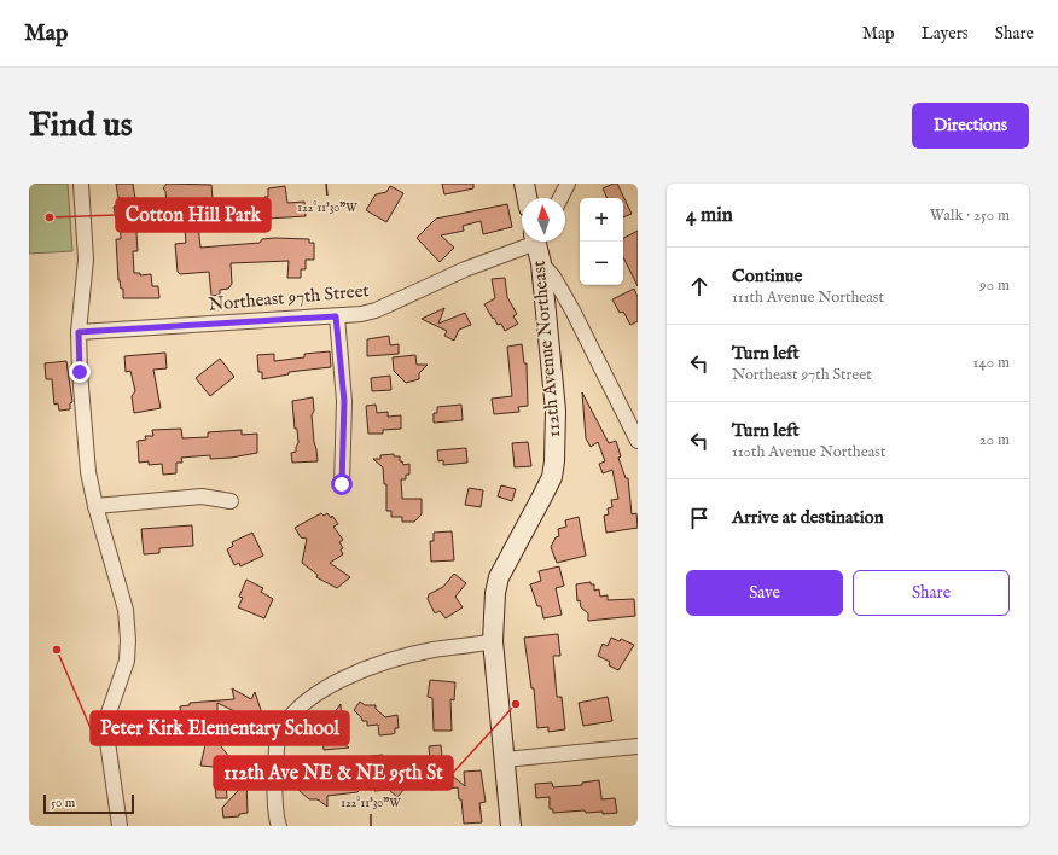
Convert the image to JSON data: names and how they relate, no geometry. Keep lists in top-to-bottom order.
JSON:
{
  "streets": {
    "street": ["Northeast 97th Street", "112th Avenue Northeast"]
  },
  "places": ["Cotton Hill Park", "Peter Kirk Elementary School", "112th Ave NE & NE 95th St"],
  "scale_bar": "50 m",
  "north": "top",
  "page": {
    "header": "Map",
    "nav": ["Map", "Layers", "Share"],
    "buttons": [
      "Directions",
      ["Save", "Share"]
    ],
    "title": "Find us",
    "heading": ["4 min", "Walk · 250 m"],
    "map_buttons": ["+", "−"],
    "list": [
      ["Continue", "111th Avenue Northeast", "90 m"],
      ["Turn left", "Northeast 97th Street", "140 m"],
      ["Turn left", "110th Avenue Northeast", "20 m"],
      "Arrive at destination"
    ],
    "scale": "50 m"
  },
  "coordinates": ["122°11'30\"W"]
}
